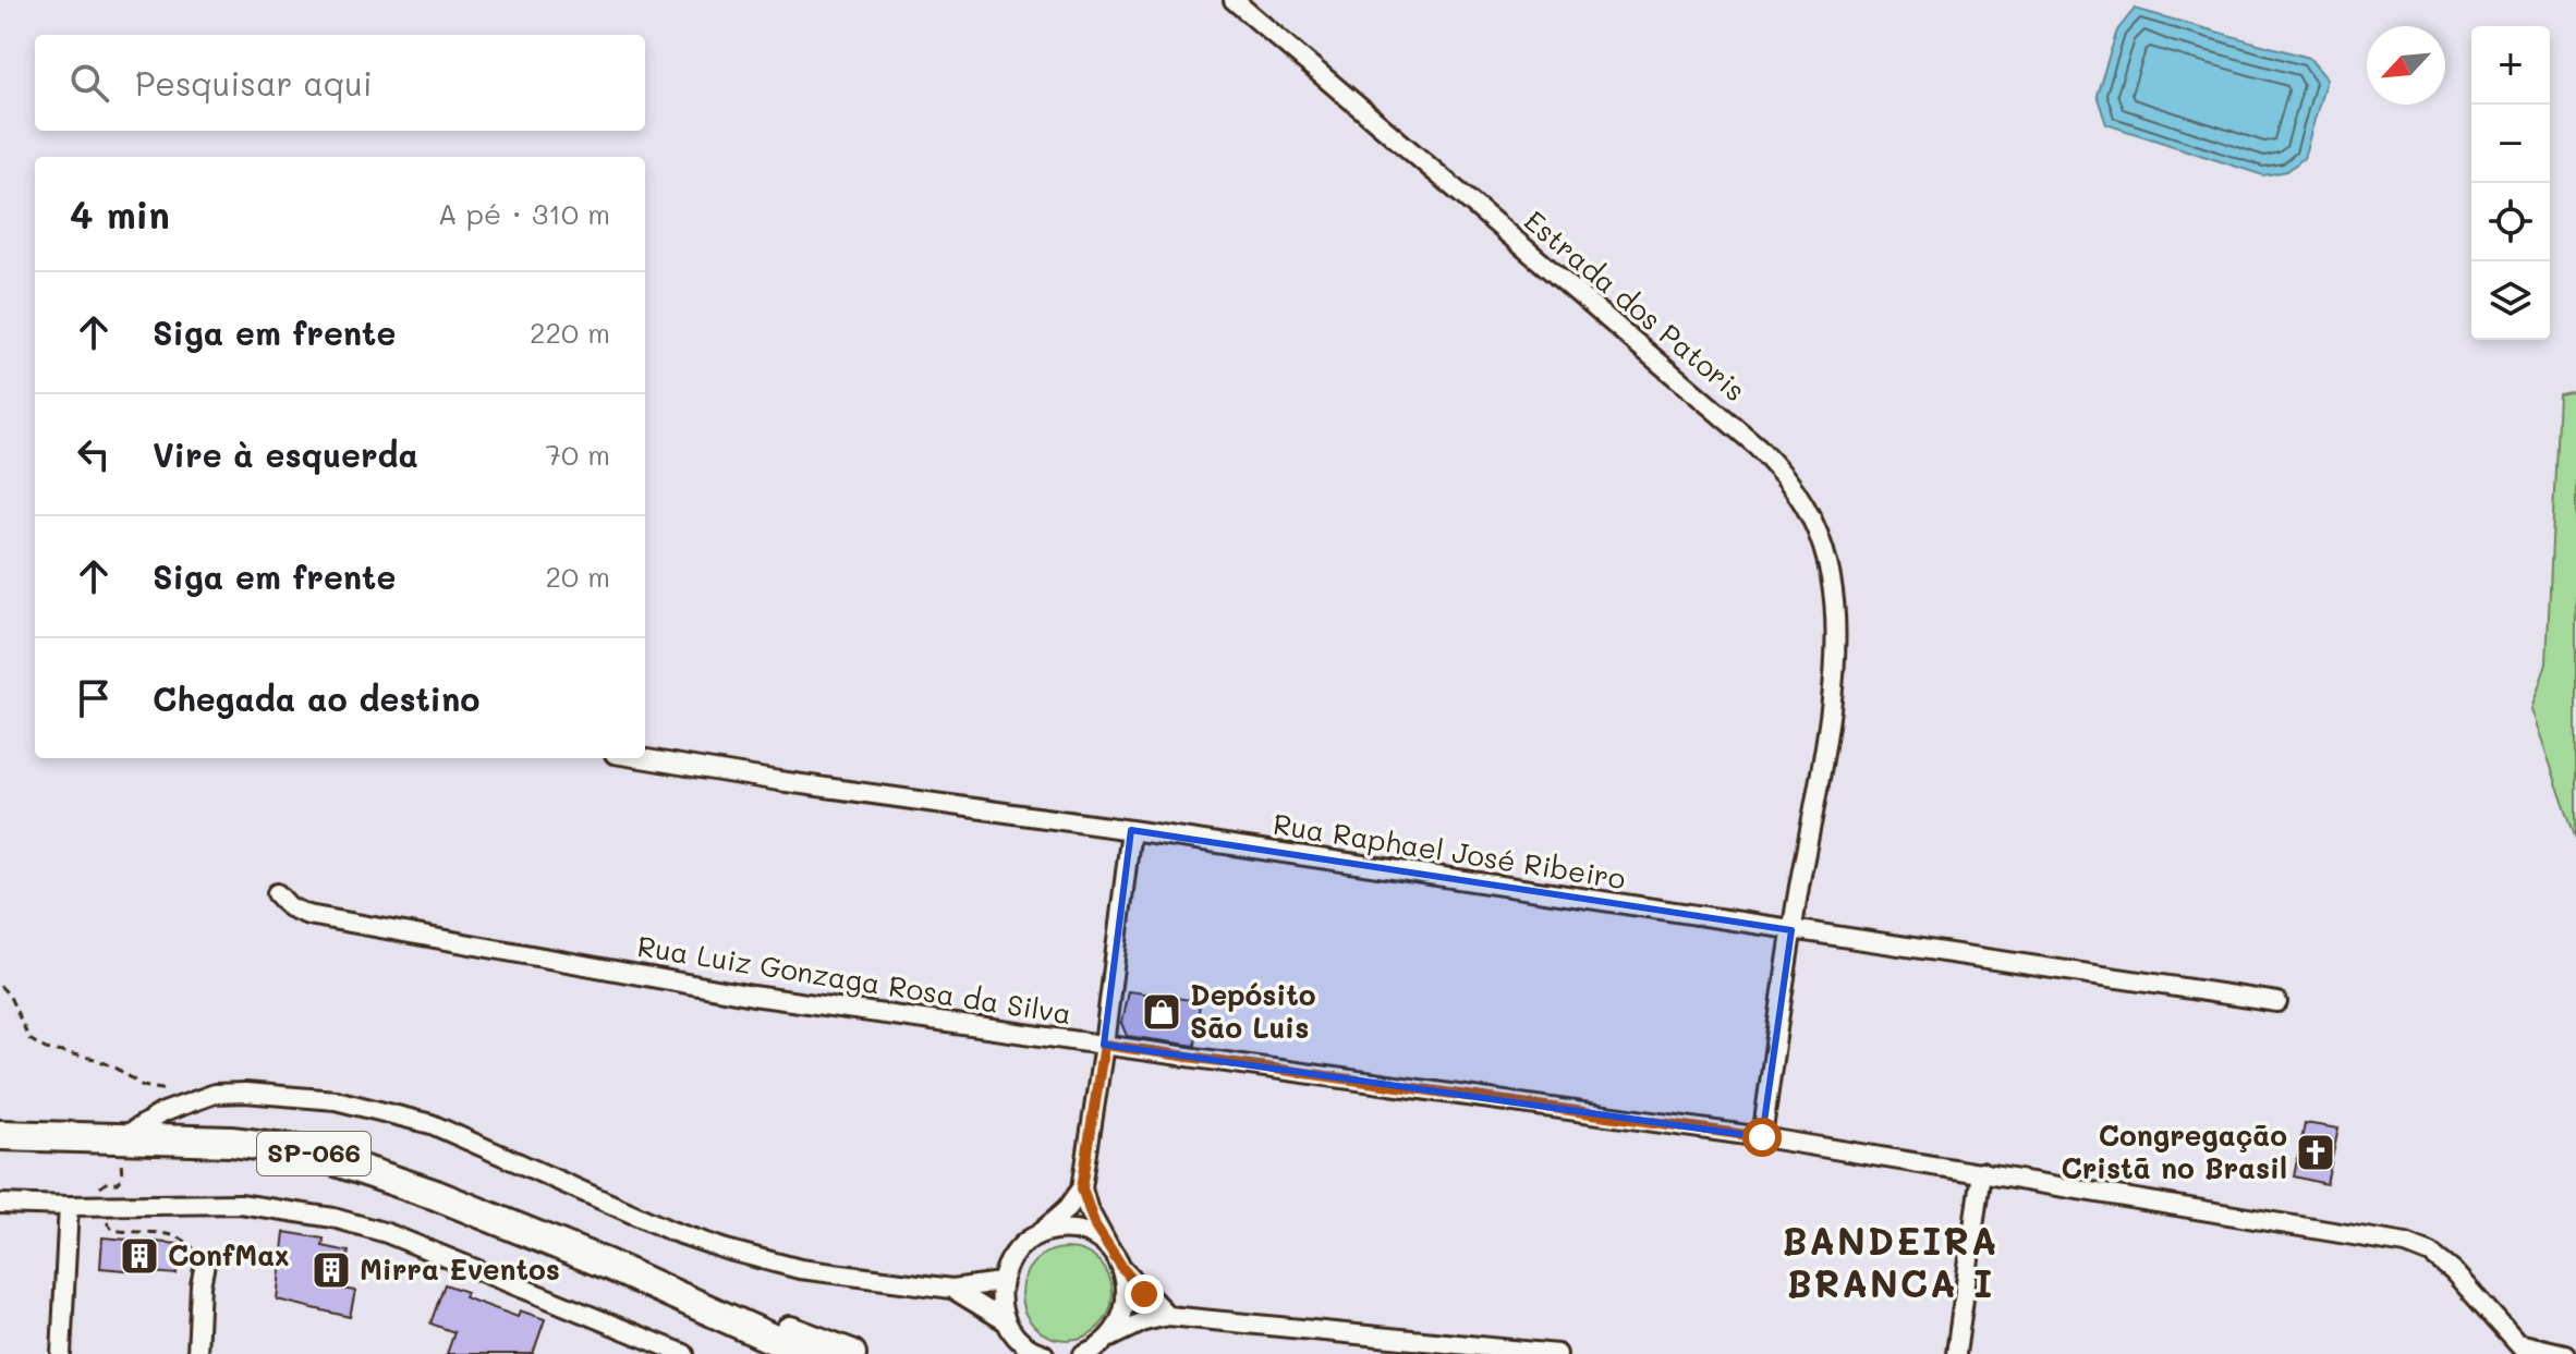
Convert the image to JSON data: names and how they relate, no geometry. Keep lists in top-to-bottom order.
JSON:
{
  "streets": {
    "main road": ["SP-066"],
    "street": ["Estrada dos Patoris", "Rua Raphael José Ribeiro", "Rua Luiz Gonzaga Rosa da Silva"]
  },
  "crossings": [
    ["Estrada dos Patoris", "Rua Raphael José Ribeiro"],
    ["Estrada dos Patoris", "Rua Luiz Gonzaga Rosa da Silva"]
  ],
  "districts": ["BANDEIRA BRANCA I"],
  "places": {
    "shop": ["Depósito São Luis"],
    "church": ["Congregação Cristã no Brasil"],
    "building": ["ConfMax", "Mirra Eventos"]
  },
  "north": "bottom left",
  "page": {
    "map_buttons": ["+", "−"],
    "search": "Pesquisar aqui",
    "heading": ["4 min", "A pé · 310 m"],
    "list": [
      ["Siga em frente", "220 m"],
      ["Vire à esquerda", "70 m"],
      ["Siga em frente", "20 m"],
      "Chegada ao destino"
    ]
  }
}
